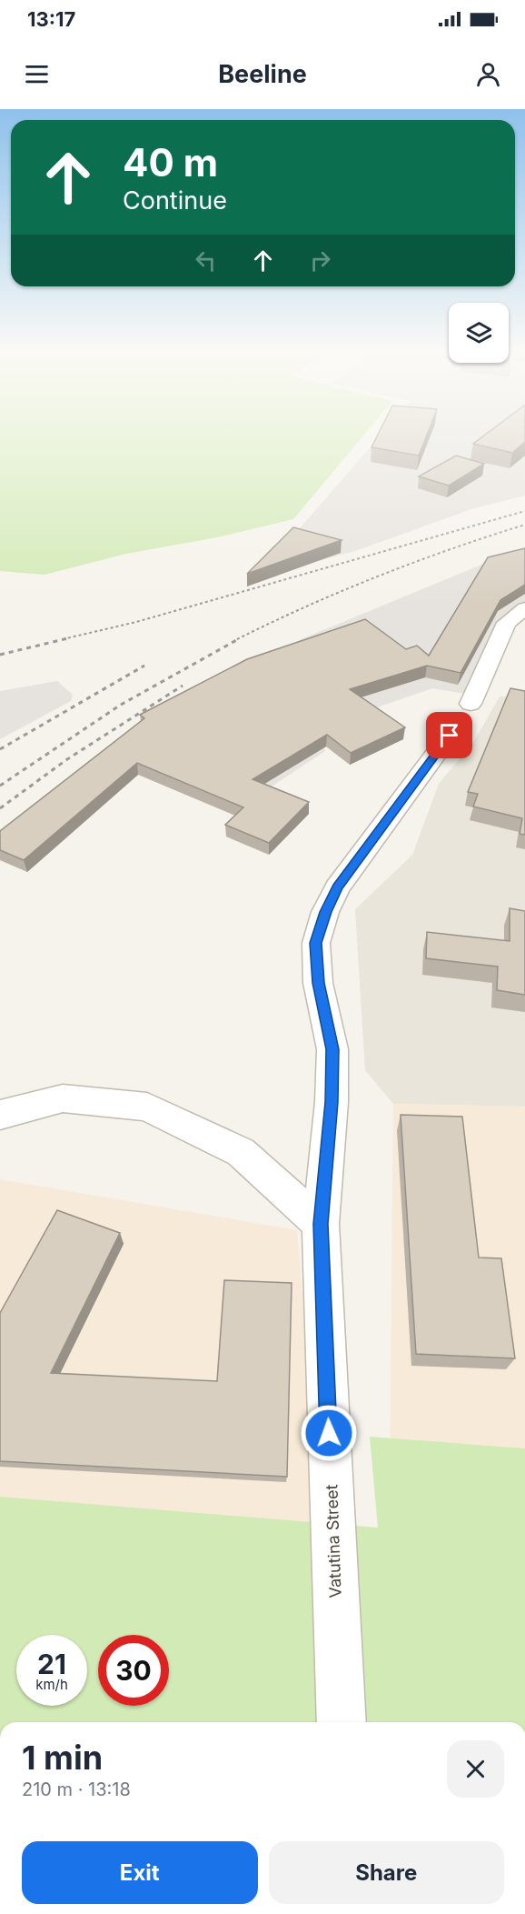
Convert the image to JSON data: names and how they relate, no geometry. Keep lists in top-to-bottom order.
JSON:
{
  "streets": {
    "street": ["Vatutina Street"]
  },
  "page": {
    "status": "13:17",
    "header": "Beeline",
    "turn": ["40 m", "Continue"],
    "speed": "21 km/h",
    "limit": "30",
    "heading": ["1 min", "210 m · 13:18"],
    "buttons": ["Exit", "Share"]
  }
}
